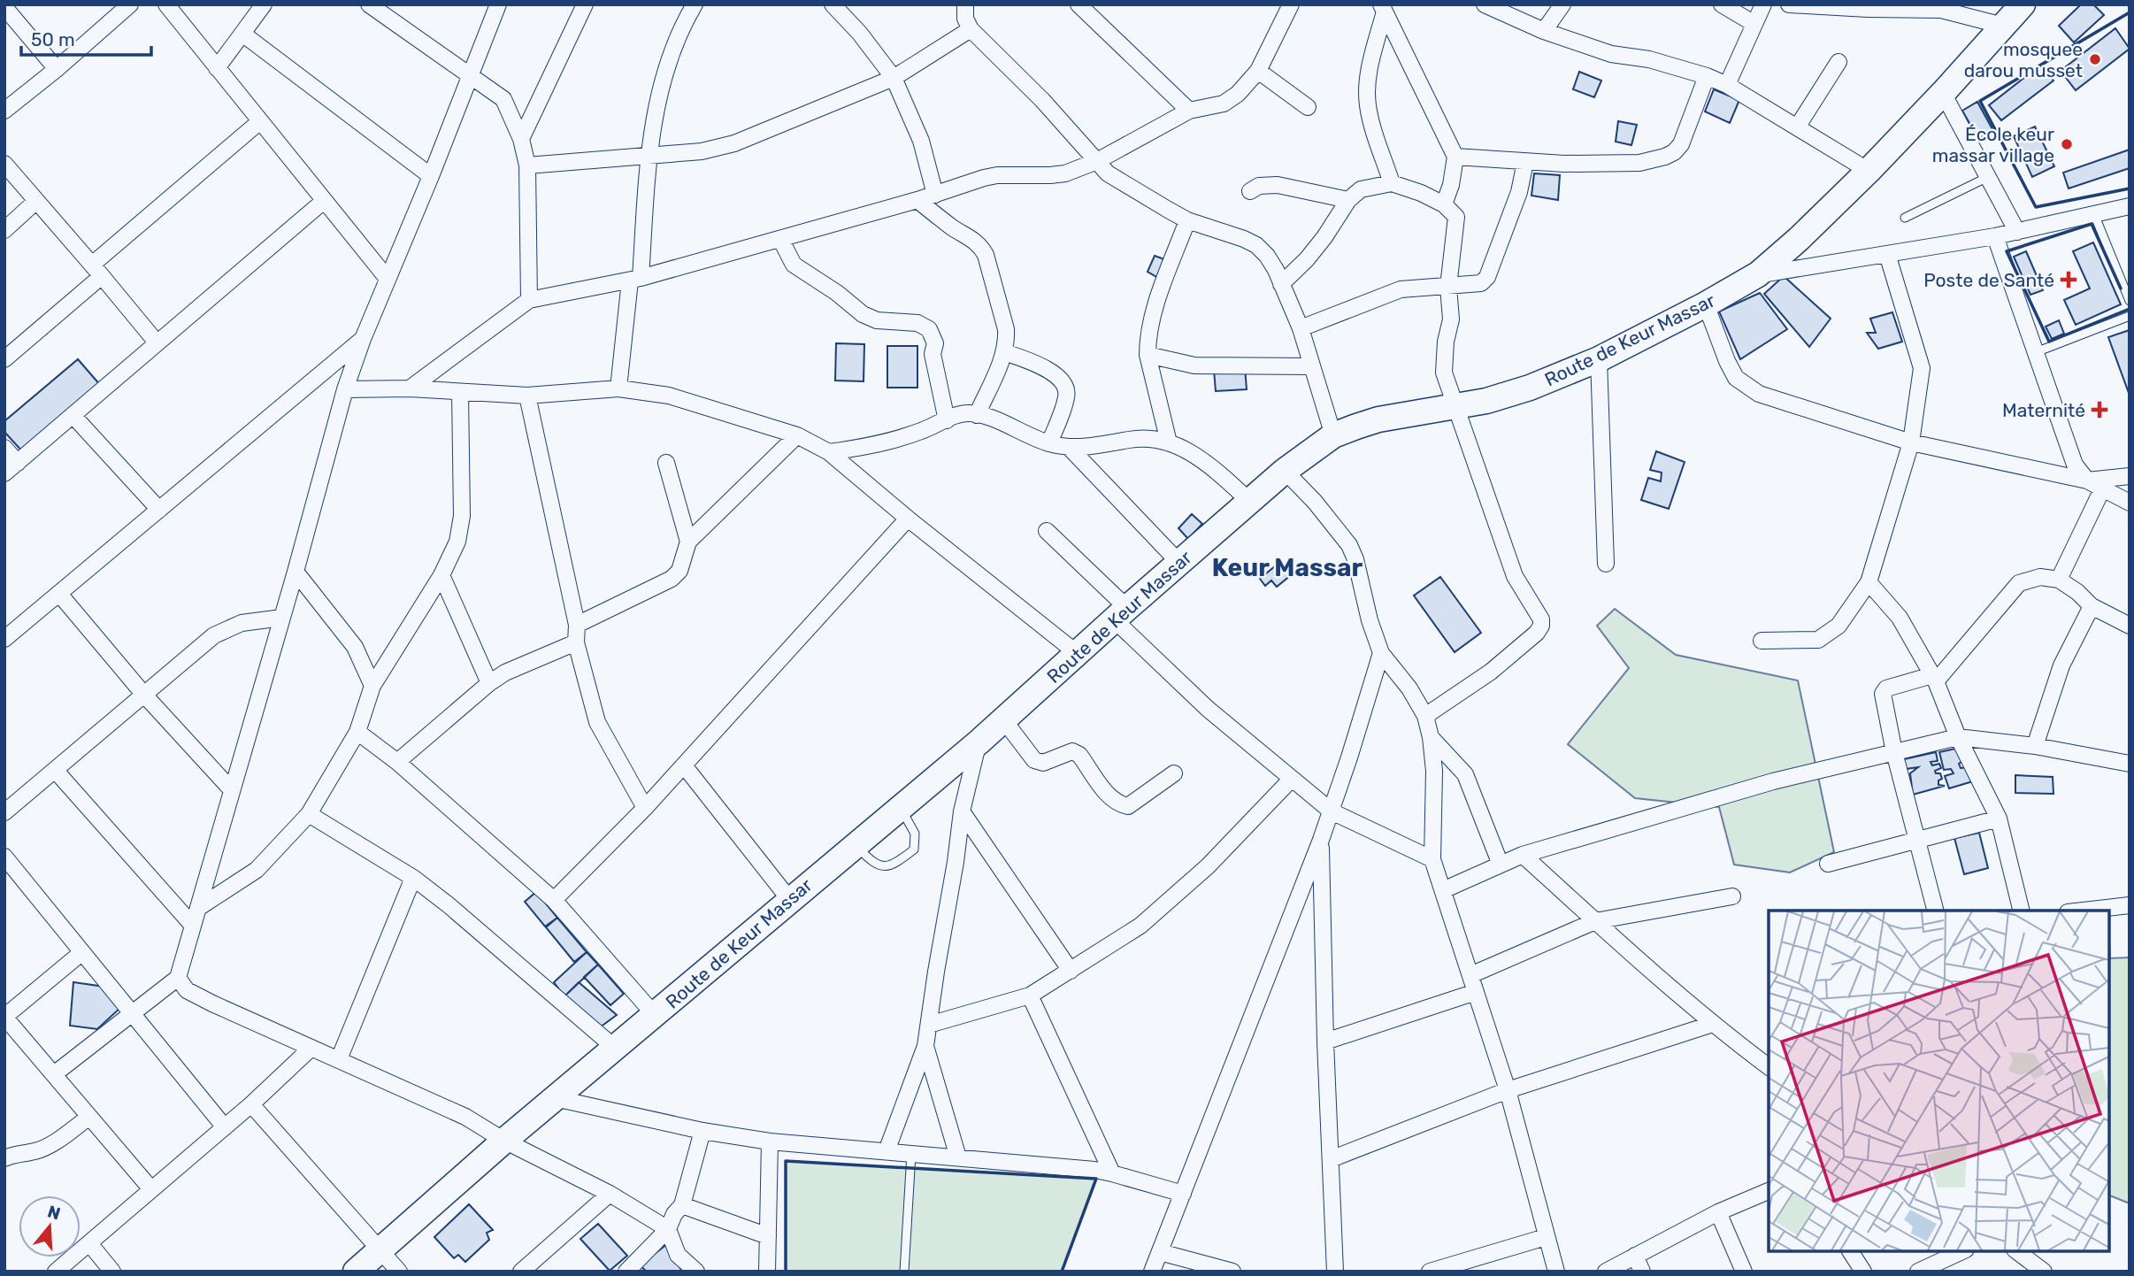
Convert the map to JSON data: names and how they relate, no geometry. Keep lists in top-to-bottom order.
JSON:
{
  "streets": {
    "main road": ["Route de Keur Massar"]
  },
  "districts": ["Keur Massar"],
  "places": {
    "other": ["mosquee darou musset", "École keur massar village"],
    "health": ["Poste de Santé", "Maternité"]
  },
  "scale_bar": "50 m",
  "north": "top"
}
